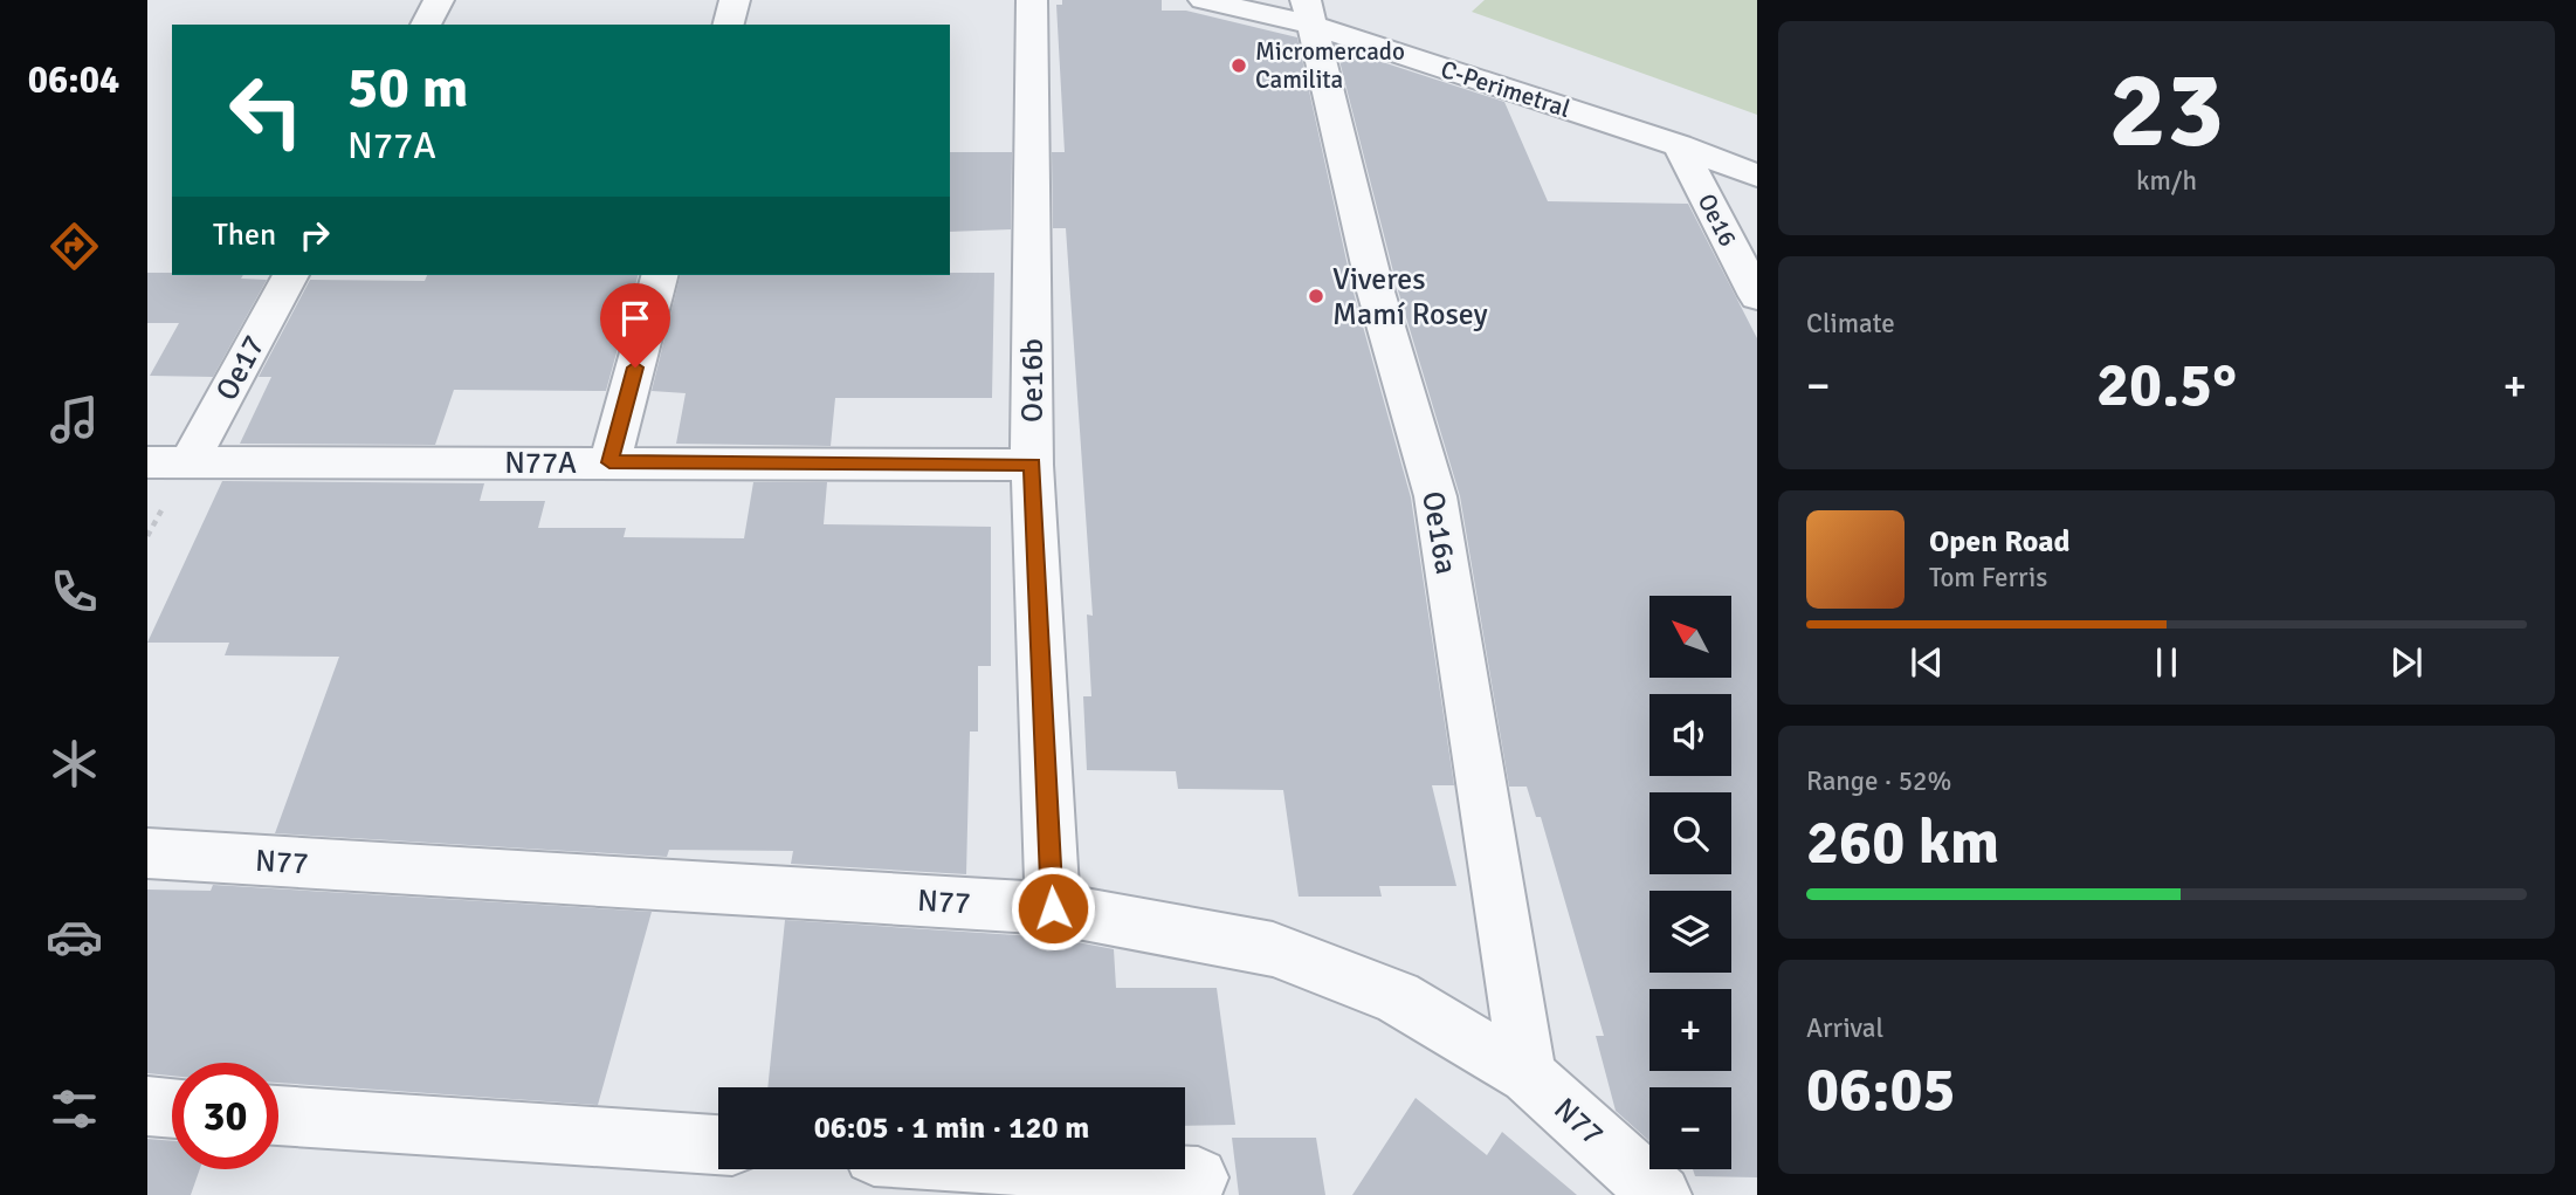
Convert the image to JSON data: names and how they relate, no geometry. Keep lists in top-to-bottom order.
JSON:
{
  "streets": {
    "street": [
      "C-Perimetral",
      "Oe16",
      "Oe17",
      "Oe16b",
      "N77A",
      "Oe16a",
      "N77"
    ]
  },
  "crossings": [
    ["C-Perimetral", "Oe16"],
    ["C-Perimetral", "Oe16a"],
    ["Oe17", "N77A"],
    ["Oe16b", "N77A"],
    ["Oe16b", "N77"],
    ["Oe16a", "N77"]
  ],
  "places": ["Micromercado Camilita", "Viveres Mamí Rosey"],
  "north": "top left",
  "page": {
    "tabs": "06:04",
    "tile": [
      ["23", "km/h"],
      "Climate",
      ["Range · 52%", "260 km"],
      ["Arrival", "06:05"]
    ],
    "turn": ["50 m", "N77A"],
    "then": "Then",
    "heat": ["−", "20.5°", "+"],
    "song": ["Open Road", "Tom Ferris"],
    "map_buttons": ["+", "−"],
    "limit": "30",
    "trip": "06:05 · 1 min · 120 m"
  }
}
